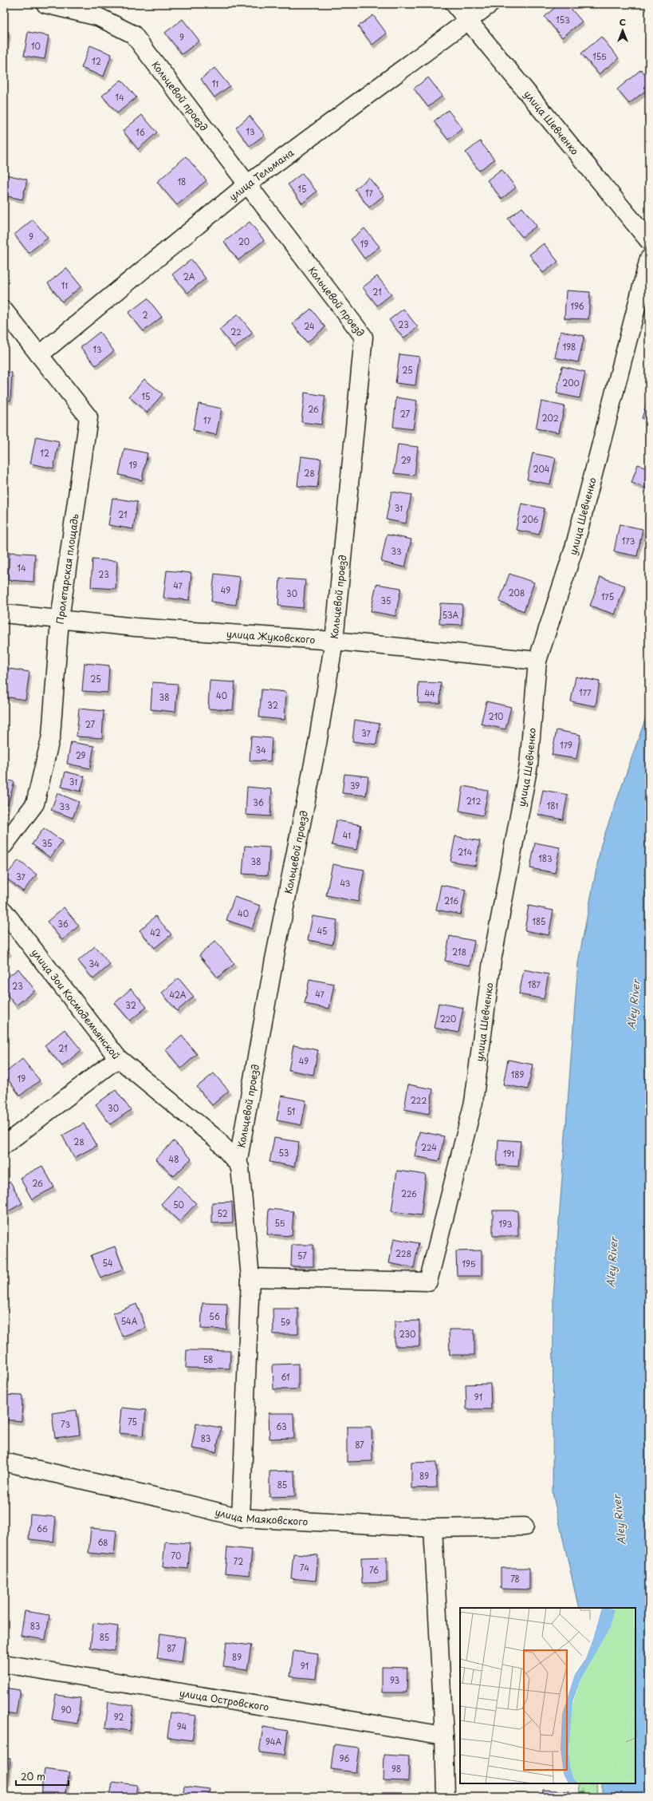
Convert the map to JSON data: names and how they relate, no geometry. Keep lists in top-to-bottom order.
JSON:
{
  "streets": {
    "street": [
      "Кольцевой проезд",
      "улица Шевченко",
      "улица Тельмана",
      "Пролетарская площадь",
      "улица Жуковского",
      "улица Зои Космодемьянской",
      "улица Маяковского",
      "улица Островского"
    ]
  },
  "crossings": [
    ["Кольцевой проезд", "улица Тельмана"],
    ["Кольцевой проезд", "улица Жуковского"],
    ["Кольцевой проезд", "улица Зои Космодемьянской"],
    ["улица Шевченко", "улица Тельмана"],
    ["улица Шевченко", "улица Жуковского"],
    ["улица Тельмана", "Пролетарская площадь"],
    ["Пролетарская площадь", "улица Жуковского"]
  ],
  "water": ["Aley River"],
  "house_numbers": [
    "153",
    "9",
    "10",
    "155",
    "12",
    "11",
    "14",
    "13",
    "16",
    "18",
    "15",
    "17",
    "9",
    "20",
    "19",
    "2А",
    "11",
    "21",
    "196",
    "2",
    "23",
    "24",
    "22",
    "198",
    "13",
    "25",
    "200",
    "15",
    "26",
    "27",
    "202",
    "17",
    "12",
    "29",
    "19",
    "204",
    "28",
    "31",
    "21",
    "206",
    "173",
    "33",
    "14",
    "23",
    "47",
    "49",
    "208",
    "30",
    "175",
    "35",
    "53А",
    "25",
    "177",
    "44",
    "40",
    "38",
    "32",
    "210",
    "27",
    "37",
    "179",
    "34",
    "29",
    "31",
    "39",
    "212",
    "36",
    "181",
    "33",
    "41",
    "35",
    "214",
    "183",
    "38",
    "37",
    "43",
    "216",
    "40",
    "185",
    "36",
    "45",
    "42",
    "218",
    "34",
    "187",
    "23",
    "47",
    "42А",
    "32",
    "220",
    "21",
    "49",
    "189",
    "19",
    "222",
    "30",
    "51",
    "28",
    "224",
    "53",
    "191",
    "48",
    "26",
    "226",
    "50",
    "52",
    "55",
    "193",
    "228",
    "57",
    "54",
    "195",
    "56",
    "54А",
    "59",
    "230",
    "58",
    "61",
    "91",
    "75",
    "73",
    "63",
    "83",
    "87",
    "89",
    "85",
    "66",
    "68",
    "70",
    "72",
    "74",
    "76",
    "78",
    "83",
    "85",
    "87",
    "89",
    "91",
    "93",
    "90",
    "92",
    "94",
    "94А",
    "96",
    "98"
  ],
  "scale_bar": "20 m",
  "north": "top"
}
